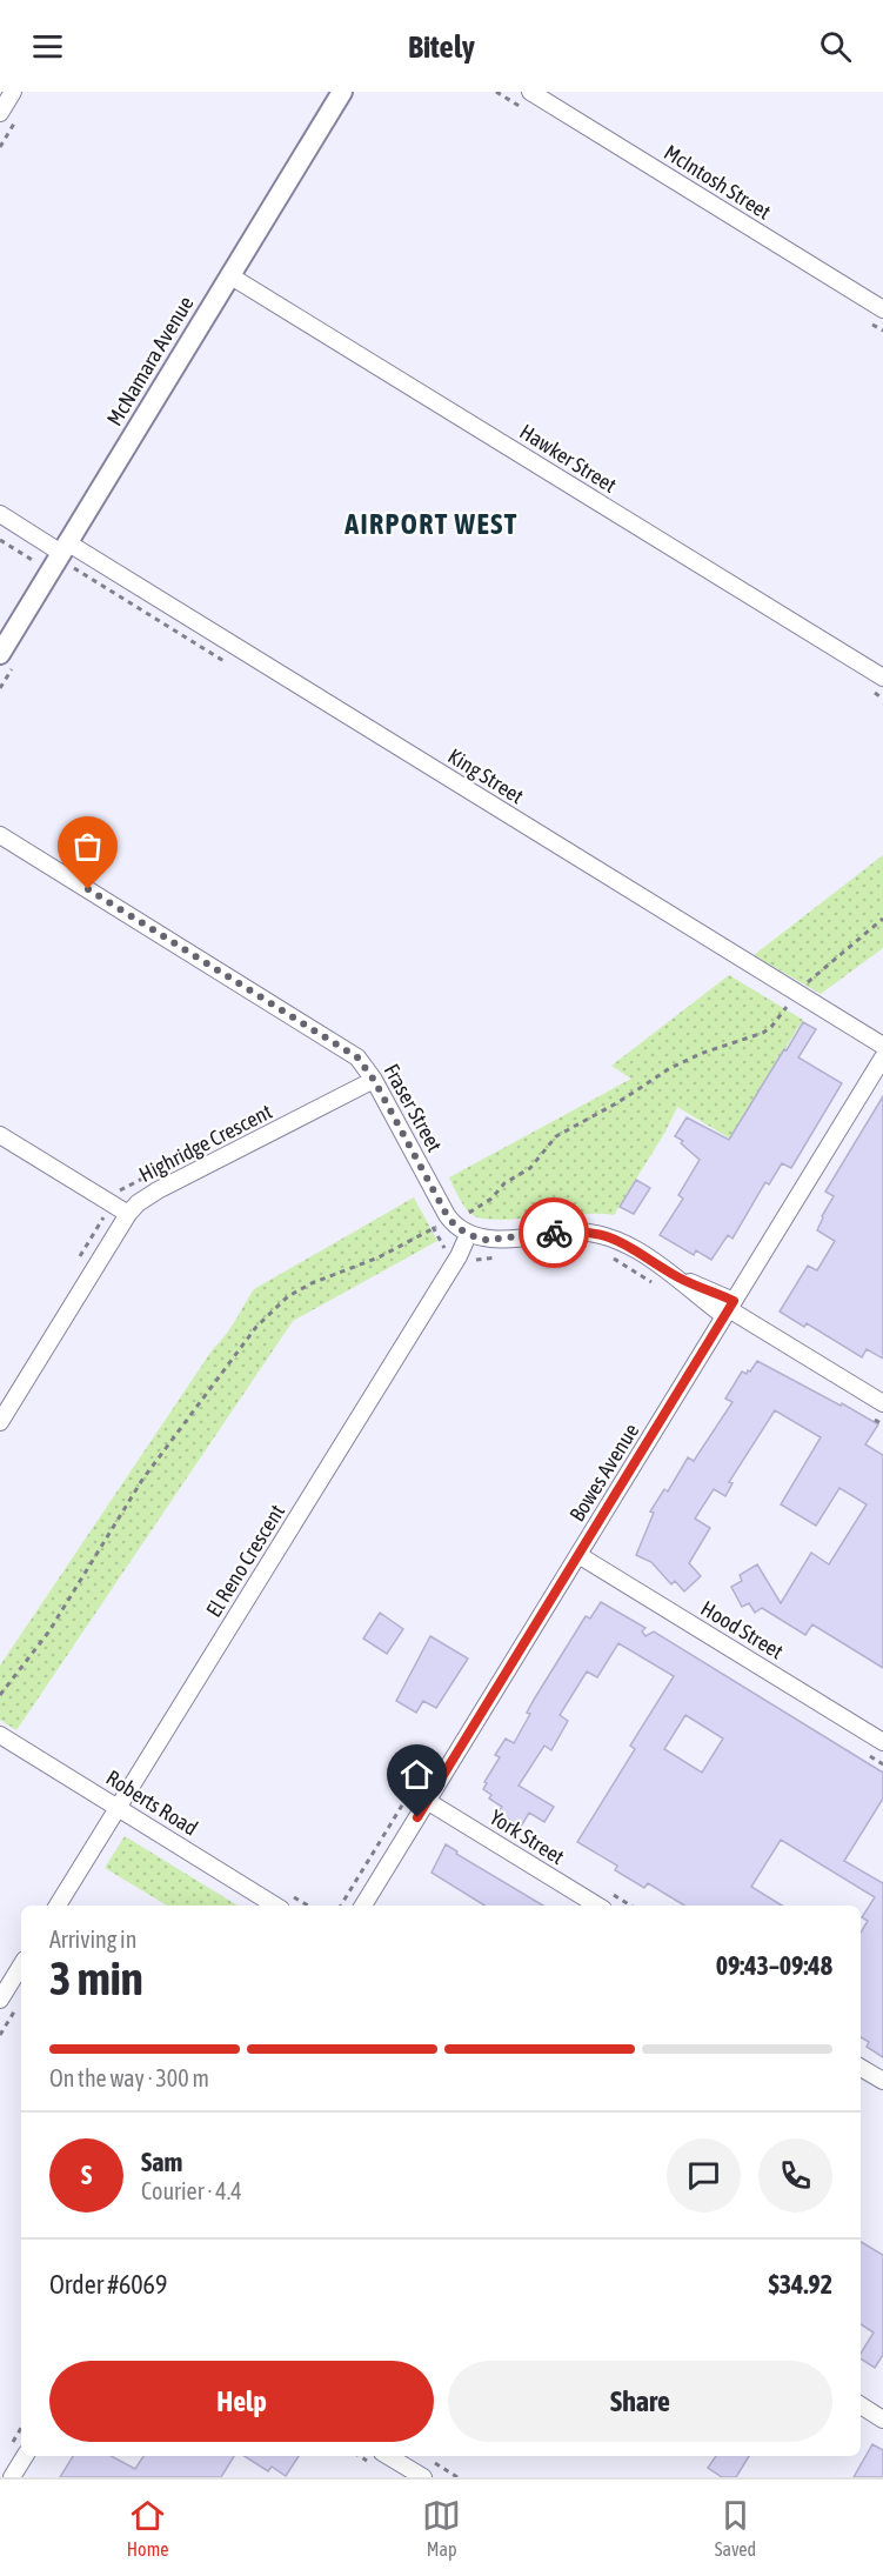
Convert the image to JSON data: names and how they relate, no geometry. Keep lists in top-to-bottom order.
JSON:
{
  "streets": {
    "street": [
      "McIntosh Street",
      "McNamara Avenue",
      "Hawker Street",
      "King Street",
      "Fraser Street",
      "Highridge Crescent",
      "Bowes Avenue",
      "El Reno Crescent",
      "Hood Street",
      "Roberts Road",
      "York Street"
    ]
  },
  "crossings": [
    ["McNamara Avenue", "Hawker Street"],
    ["McNamara Avenue", "King Street"],
    ["Fraser Street", "Highridge Crescent"],
    ["Fraser Street", "El Reno Crescent"],
    ["Bowes Avenue", "Hood Street"],
    ["Bowes Avenue", "York Street"],
    ["El Reno Crescent", "Roberts Road"]
  ],
  "districts": ["AIRPORT WEST"],
  "page": {
    "header": "Bitely",
    "heading": ["3 min", "Arriving in", "09:43–09:48"],
    "panel": [
      "Sam",
      "Courier · 4.4",
      "Order #6069",
      "$34.92"
    ],
    "bar": "On the way · 300 m",
    "round": "S",
    "buttons": ["Help", "Share"],
    "tabs": ["Home", "Map", "Saved"]
  }
}
